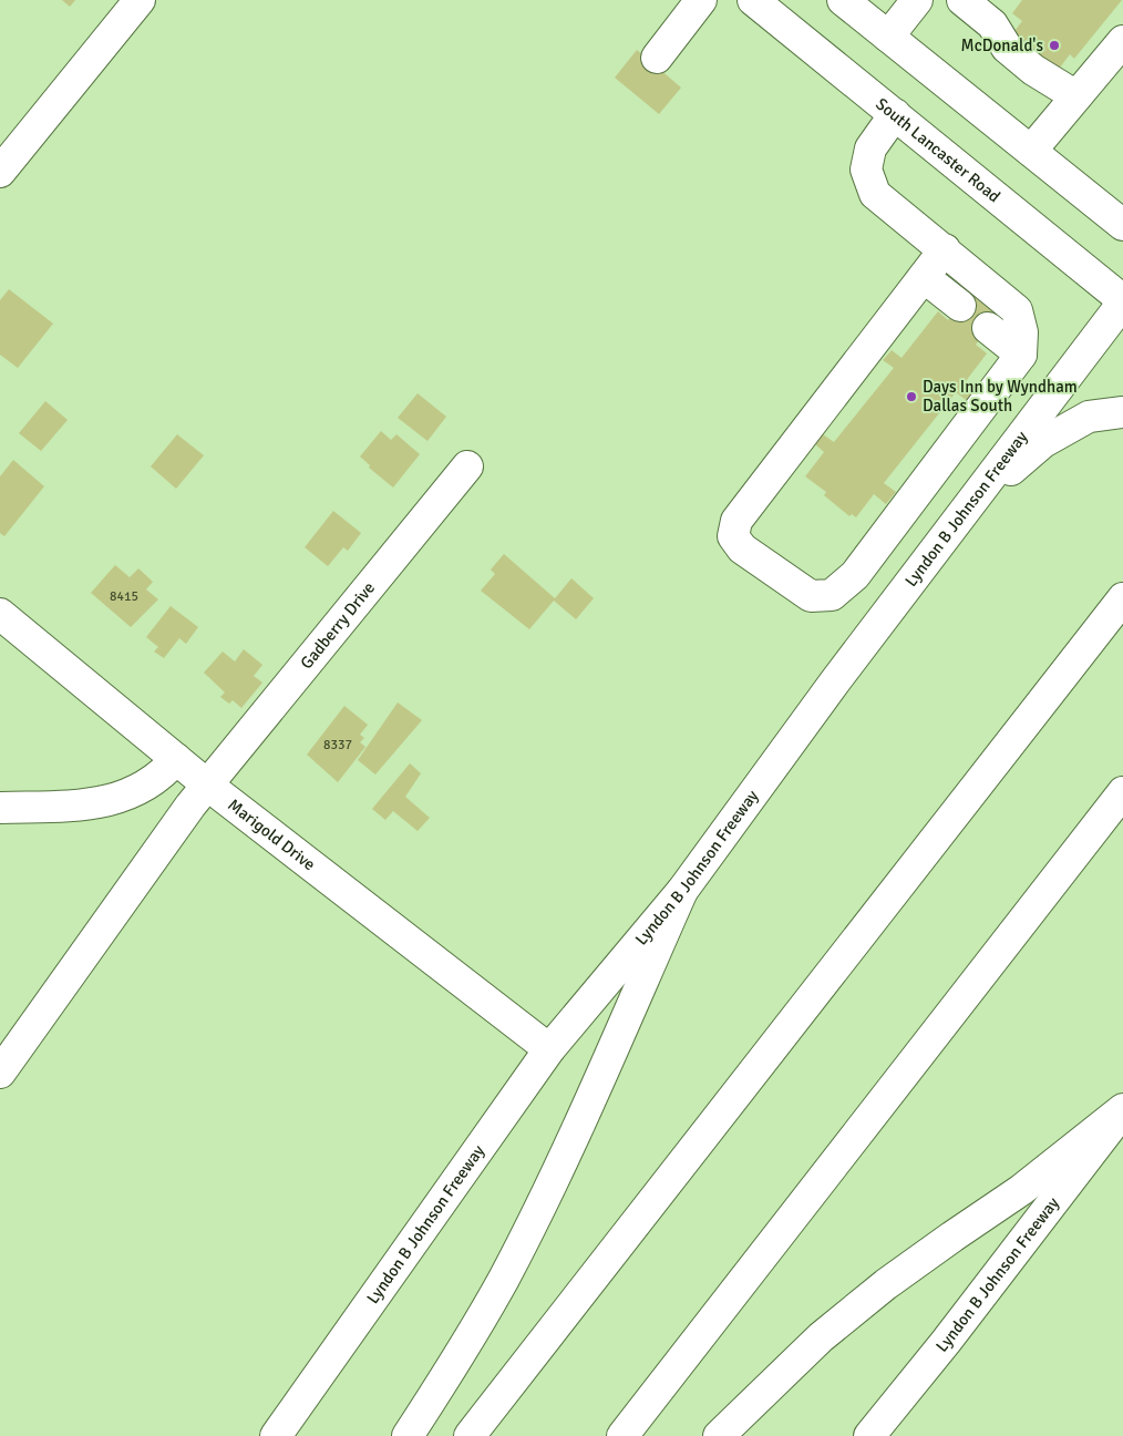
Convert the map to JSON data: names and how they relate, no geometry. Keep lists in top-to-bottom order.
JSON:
{
  "streets": {
    "main road": [
      "South Lancaster Road",
      "Lyndon B Johnson Freeway",
      "Gadberry Drive",
      "Marigold Drive"
    ]
  },
  "crossings": [
    ["South Lancaster Road", "Lyndon B Johnson Freeway"],
    ["Lyndon B Johnson Freeway", "Marigold Drive"],
    ["Gadberry Drive", "Marigold Drive"]
  ],
  "places": ["McDonald's", "Days Inn by Wyndham Dallas South"],
  "house_numbers": ["8415", "8337"]
}
